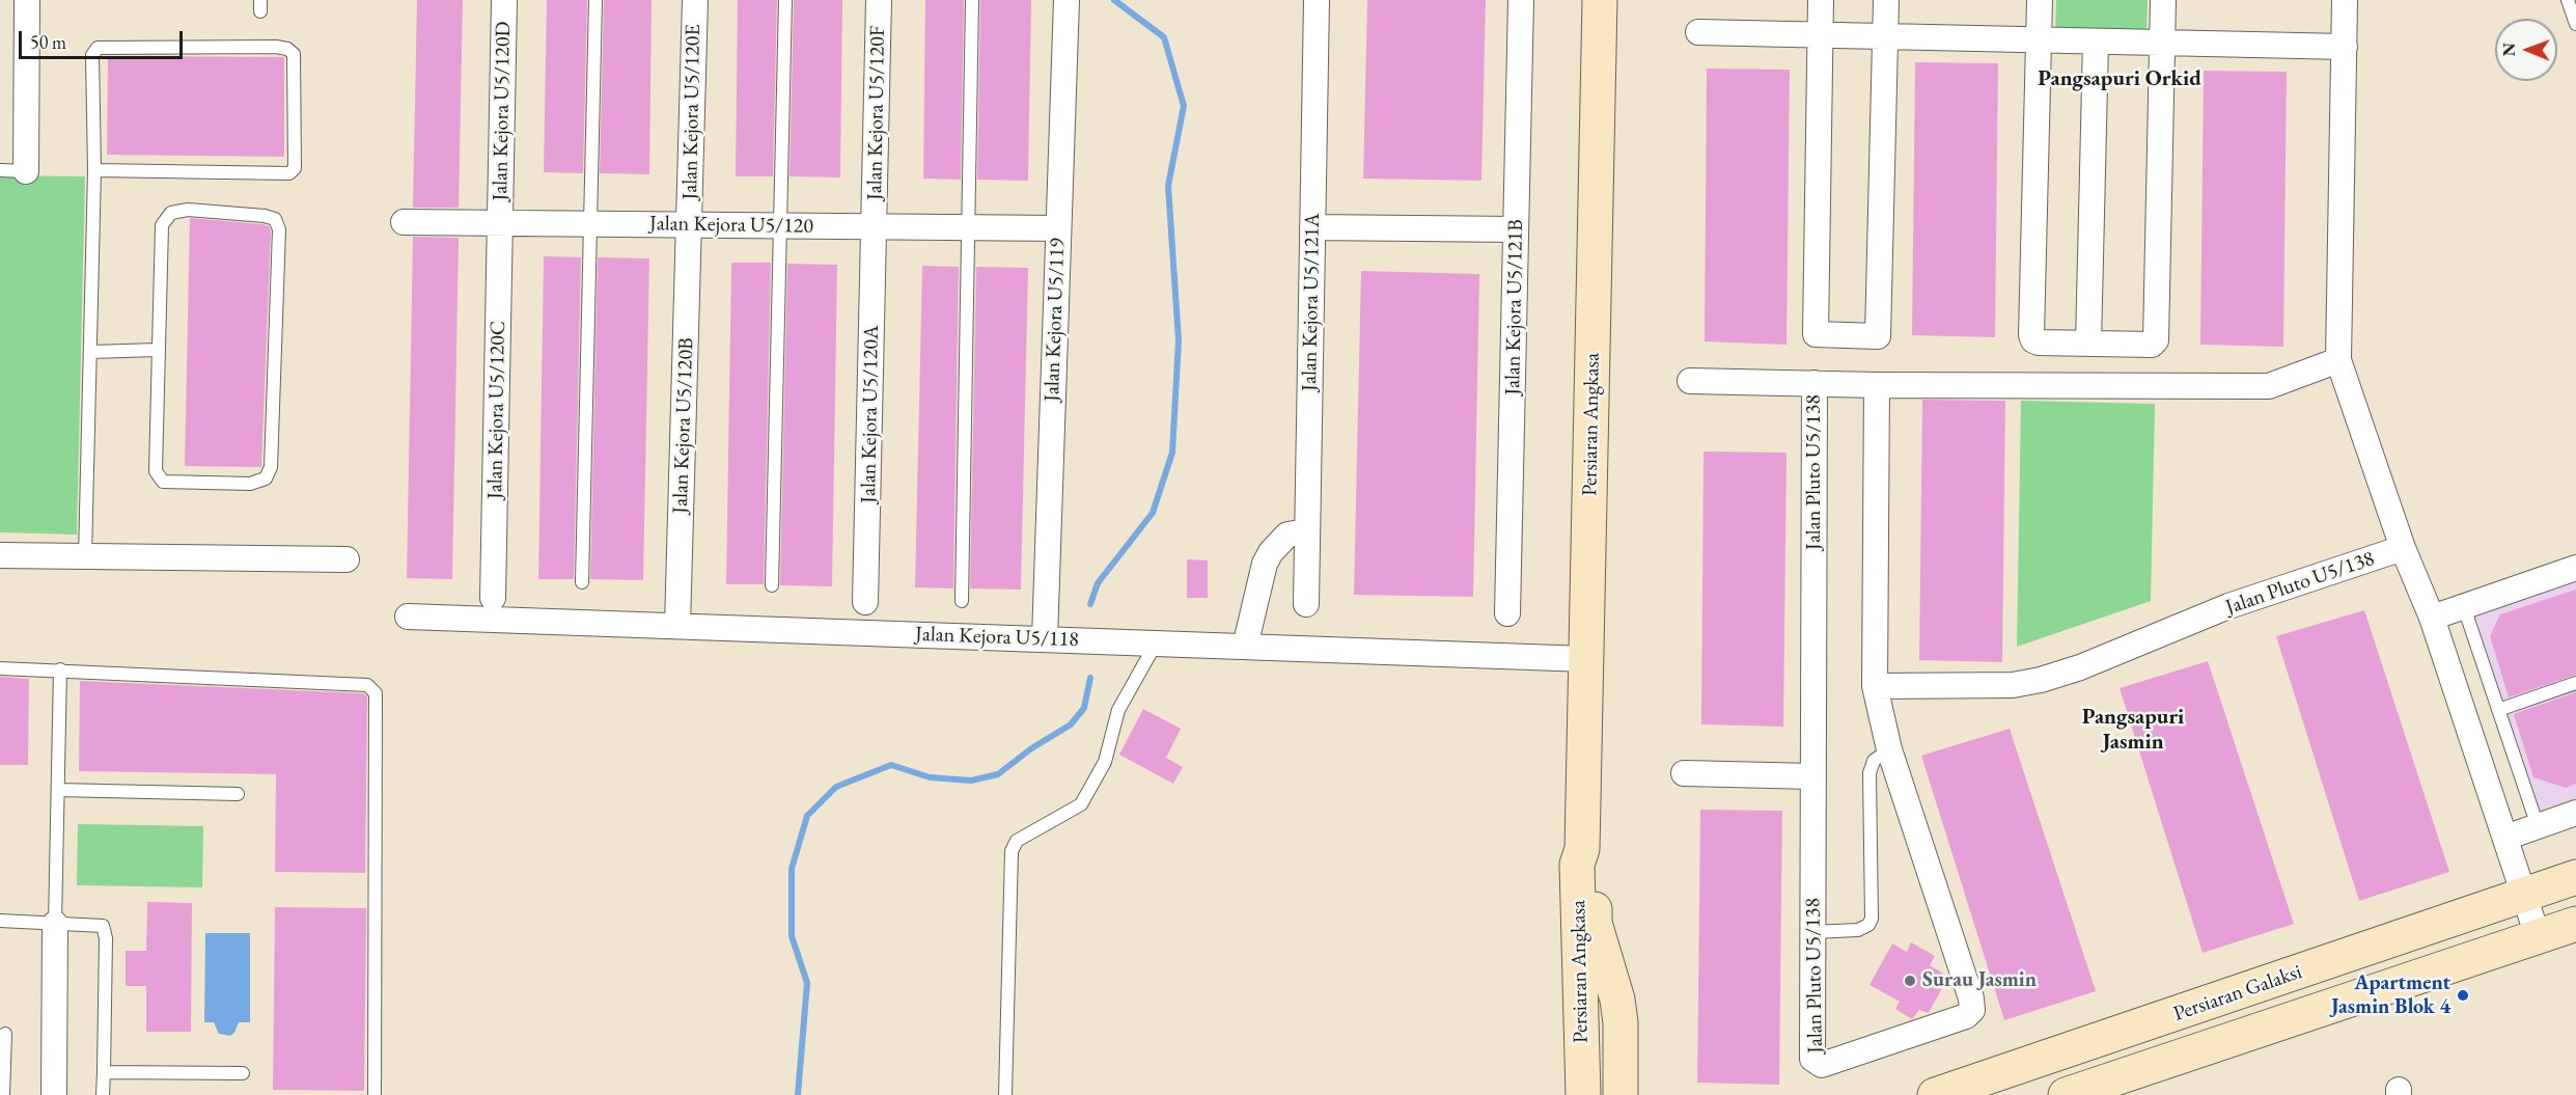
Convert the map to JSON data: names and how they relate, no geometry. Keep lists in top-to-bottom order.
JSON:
{
  "streets": {
    "street": [
      "Jalan Kejora U5/120D",
      "Jalan Kejora U5/120E",
      "Jalan Kejora U5/120F",
      "Jalan Kejora U5/120",
      "Jalan Kejora U5/121A",
      "Jalan Kejora U5/121B",
      "Jalan Kejora U5/119",
      "Jalan Kejora U5/120C",
      "Jalan Kejora U5/120A",
      "Persiaran Angkasa",
      "Jalan Kejora U5/120B",
      "Jalan Pluto U5/138",
      "Jalan Kejora U5/118",
      "Persiaran Galaksi"
    ]
  },
  "crossings": [
    ["Jalan Kejora U5/120D", "Jalan Kejora U5/120"],
    ["Jalan Kejora U5/120D", "Jalan Kejora U5/120C"],
    ["Jalan Kejora U5/120E", "Jalan Kejora U5/120"],
    ["Jalan Kejora U5/120E", "Jalan Kejora U5/120B"],
    ["Jalan Kejora U5/120F", "Jalan Kejora U5/120"],
    ["Jalan Kejora U5/120F", "Jalan Kejora U5/120A"],
    ["Jalan Kejora U5/120", "Jalan Kejora U5/119"],
    ["Jalan Kejora U5/120", "Jalan Kejora U5/120C"],
    ["Jalan Kejora U5/120", "Jalan Kejora U5/120A"],
    ["Jalan Kejora U5/120", "Jalan Kejora U5/120B"],
    ["Jalan Kejora U5/119", "Jalan Kejora U5/118"],
    ["Persiaran Angkasa", "Jalan Kejora U5/118"],
    ["Jalan Kejora U5/120B", "Jalan Kejora U5/118"]
  ],
  "districts": ["Pangsapuri Orkid", "Pangsapuri Jasmin"],
  "places": ["Surau Jasmin", "Apartment Jasmin Blok 4"],
  "scale_bar": "50 m",
  "north": "left"
}
